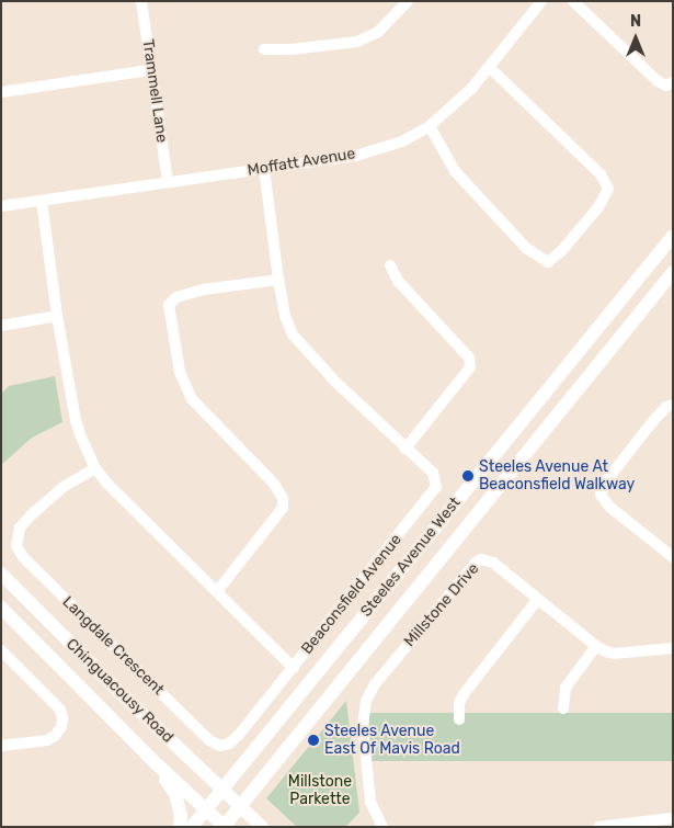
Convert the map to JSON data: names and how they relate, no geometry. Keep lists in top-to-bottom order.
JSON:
{
  "streets": {
    "main road": ["Steeles Avenue West", "Chinguacousy Road"],
    "street": [
      "Trammell Lane",
      "Moffatt Avenue",
      "Beaconsfield Avenue",
      "Millstone Drive",
      "Langdale Crescent"
    ]
  },
  "crossings": [
    ["Trammell Lane", "Moffatt Avenue"],
    ["Moffatt Avenue", "Beaconsfield Avenue"],
    ["Steeles Avenue West", "Chinguacousy Road"],
    ["Beaconsfield Avenue", "Langdale Crescent"]
  ],
  "parks": ["Millstone Parkette"],
  "places": ["Steeles Avenue At Beaconsfield Walkway", "Steeles Avenue East Of Mavis Road"],
  "north": "top"
}
